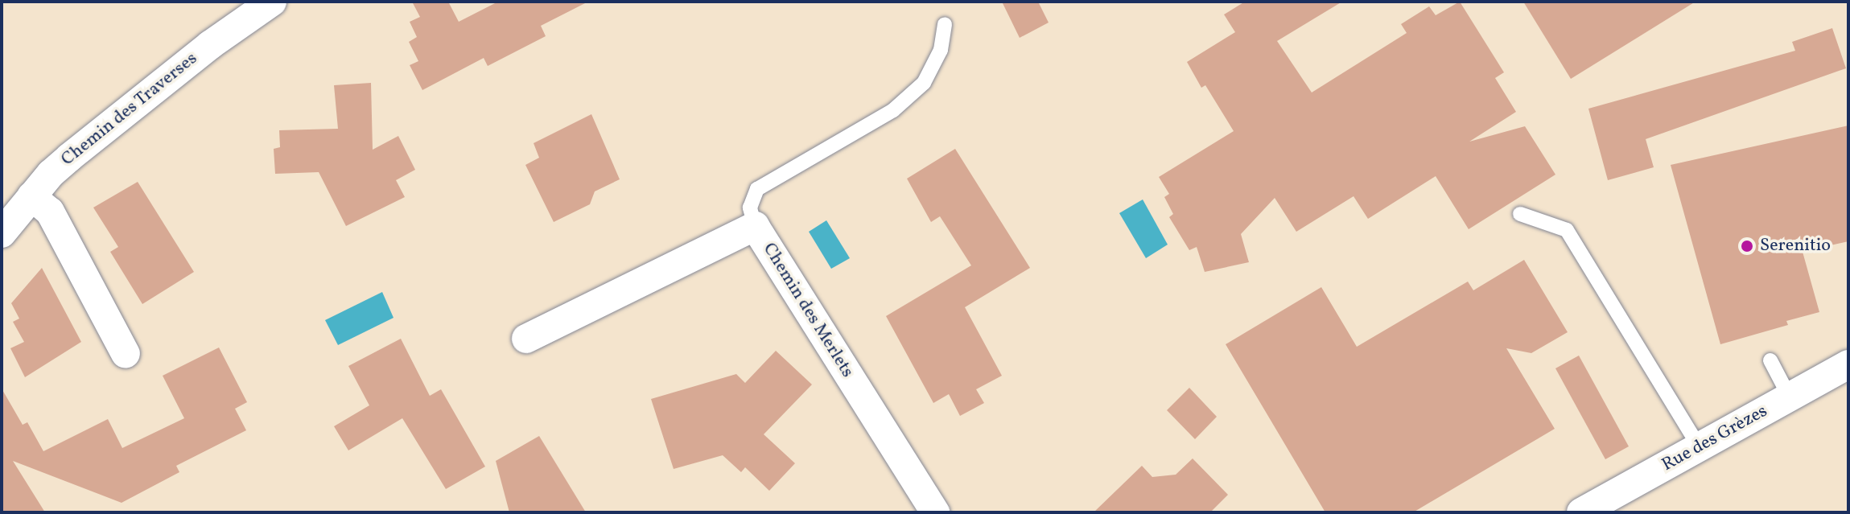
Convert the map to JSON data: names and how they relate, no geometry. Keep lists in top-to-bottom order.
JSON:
{
  "streets": {
    "street": ["Chemin des Traverses", "Chemin des Merlets", "Rue des Grèzes"]
  },
  "places": ["Serenitio"]
}
